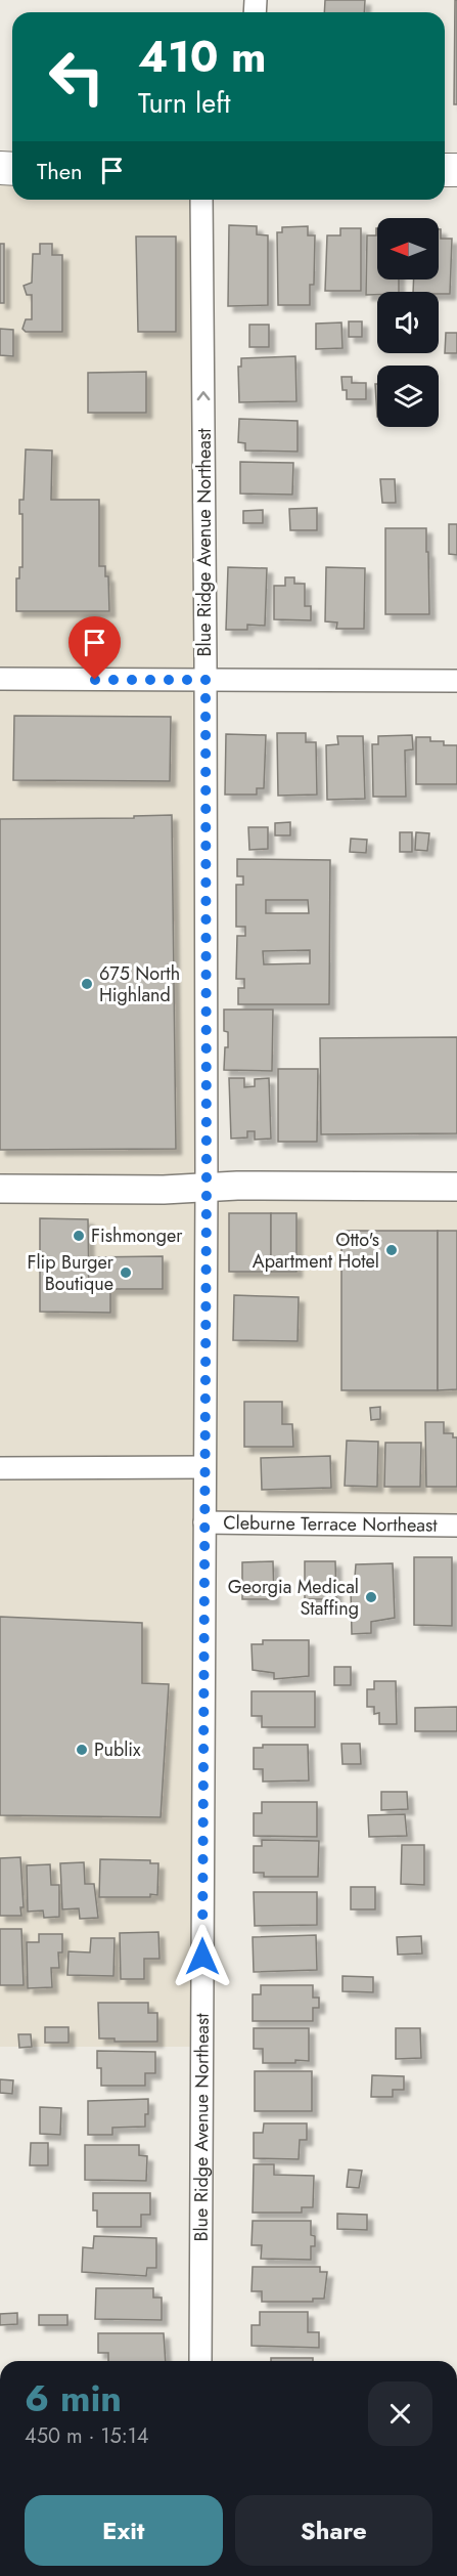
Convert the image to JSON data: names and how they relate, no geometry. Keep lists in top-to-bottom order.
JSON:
{
  "streets": {
    "street": ["Blue Ridge Avenue Northeast", "Cleburne Terrace Northeast"]
  },
  "crossings": [
    ["Blue Ridge Avenue Northeast", "Cleburne Terrace Northeast"]
  ],
  "places": [
    "675 North Highland",
    "Fishmonger",
    "Otto's Apartment Hotel",
    "Flip Burger Boutique",
    "Georgia Medical Staffing",
    "Publix"
  ],
  "north": "left",
  "page": {
    "turn": ["410 m", "Turn left"],
    "then": "Then",
    "heading": ["6 min", "450 m · 15:14"],
    "buttons": ["Exit", "Share"]
  }
}
